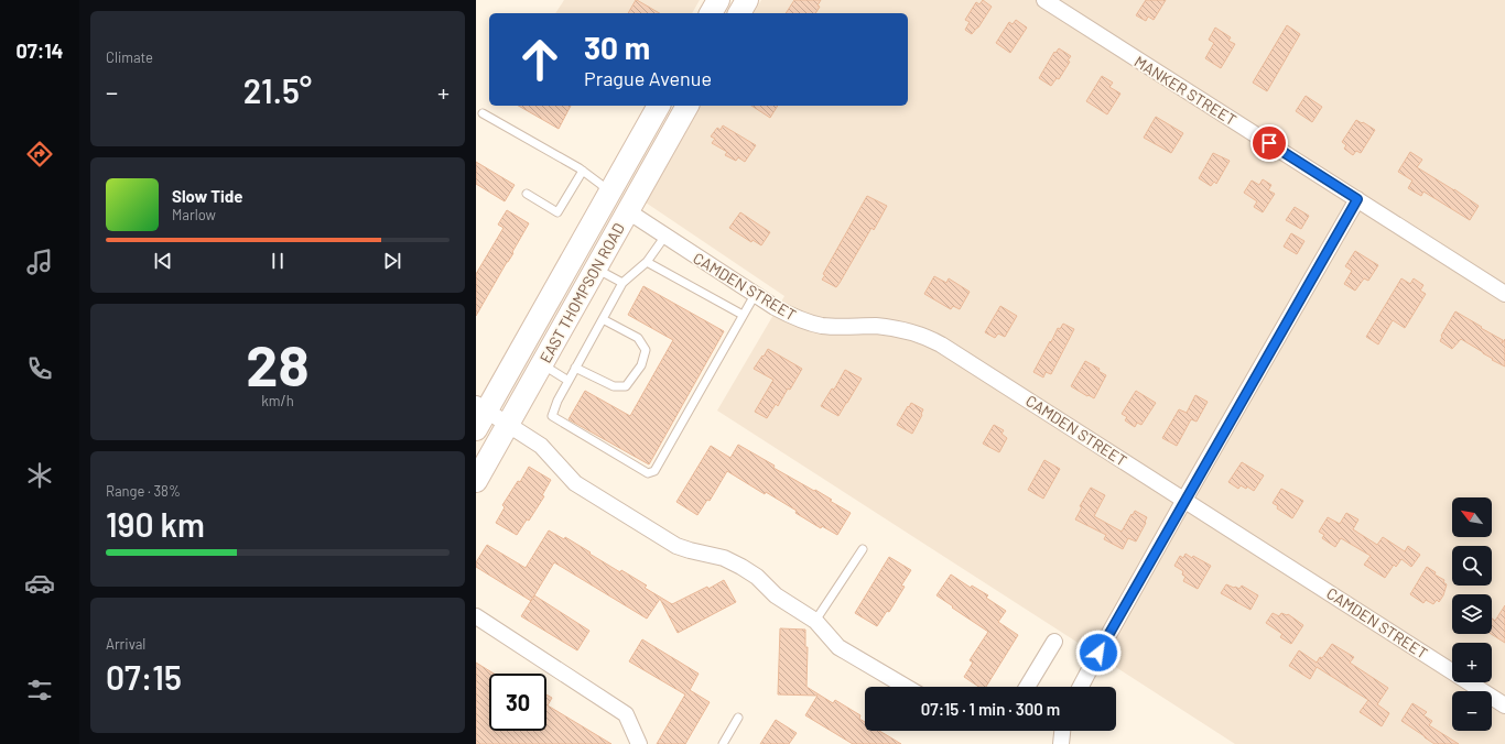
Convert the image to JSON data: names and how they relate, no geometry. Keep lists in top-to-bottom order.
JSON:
{
  "streets": {
    "main road": ["EAST THOMPSON ROAD"],
    "street": ["MANKER STREET", "CAMDEN STREET"]
  },
  "crossings": [
    ["CAMDEN STREET", "EAST THOMPSON ROAD"]
  ],
  "north": "top left",
  "page": {
    "tabs": "07:14",
    "tile": [
      "Climate",
      ["28", "km/h"],
      ["Range · 38%", "190 km"],
      ["Arrival", "07:15"]
    ],
    "turn": ["30 m", "Prague Avenue"],
    "heat": ["−", "21.5°", "+"],
    "song": ["Slow Tide", "Marlow"],
    "map_buttons": ["+", "−"],
    "limit": "30",
    "trip": "07:15 · 1 min · 300 m"
  }
}
